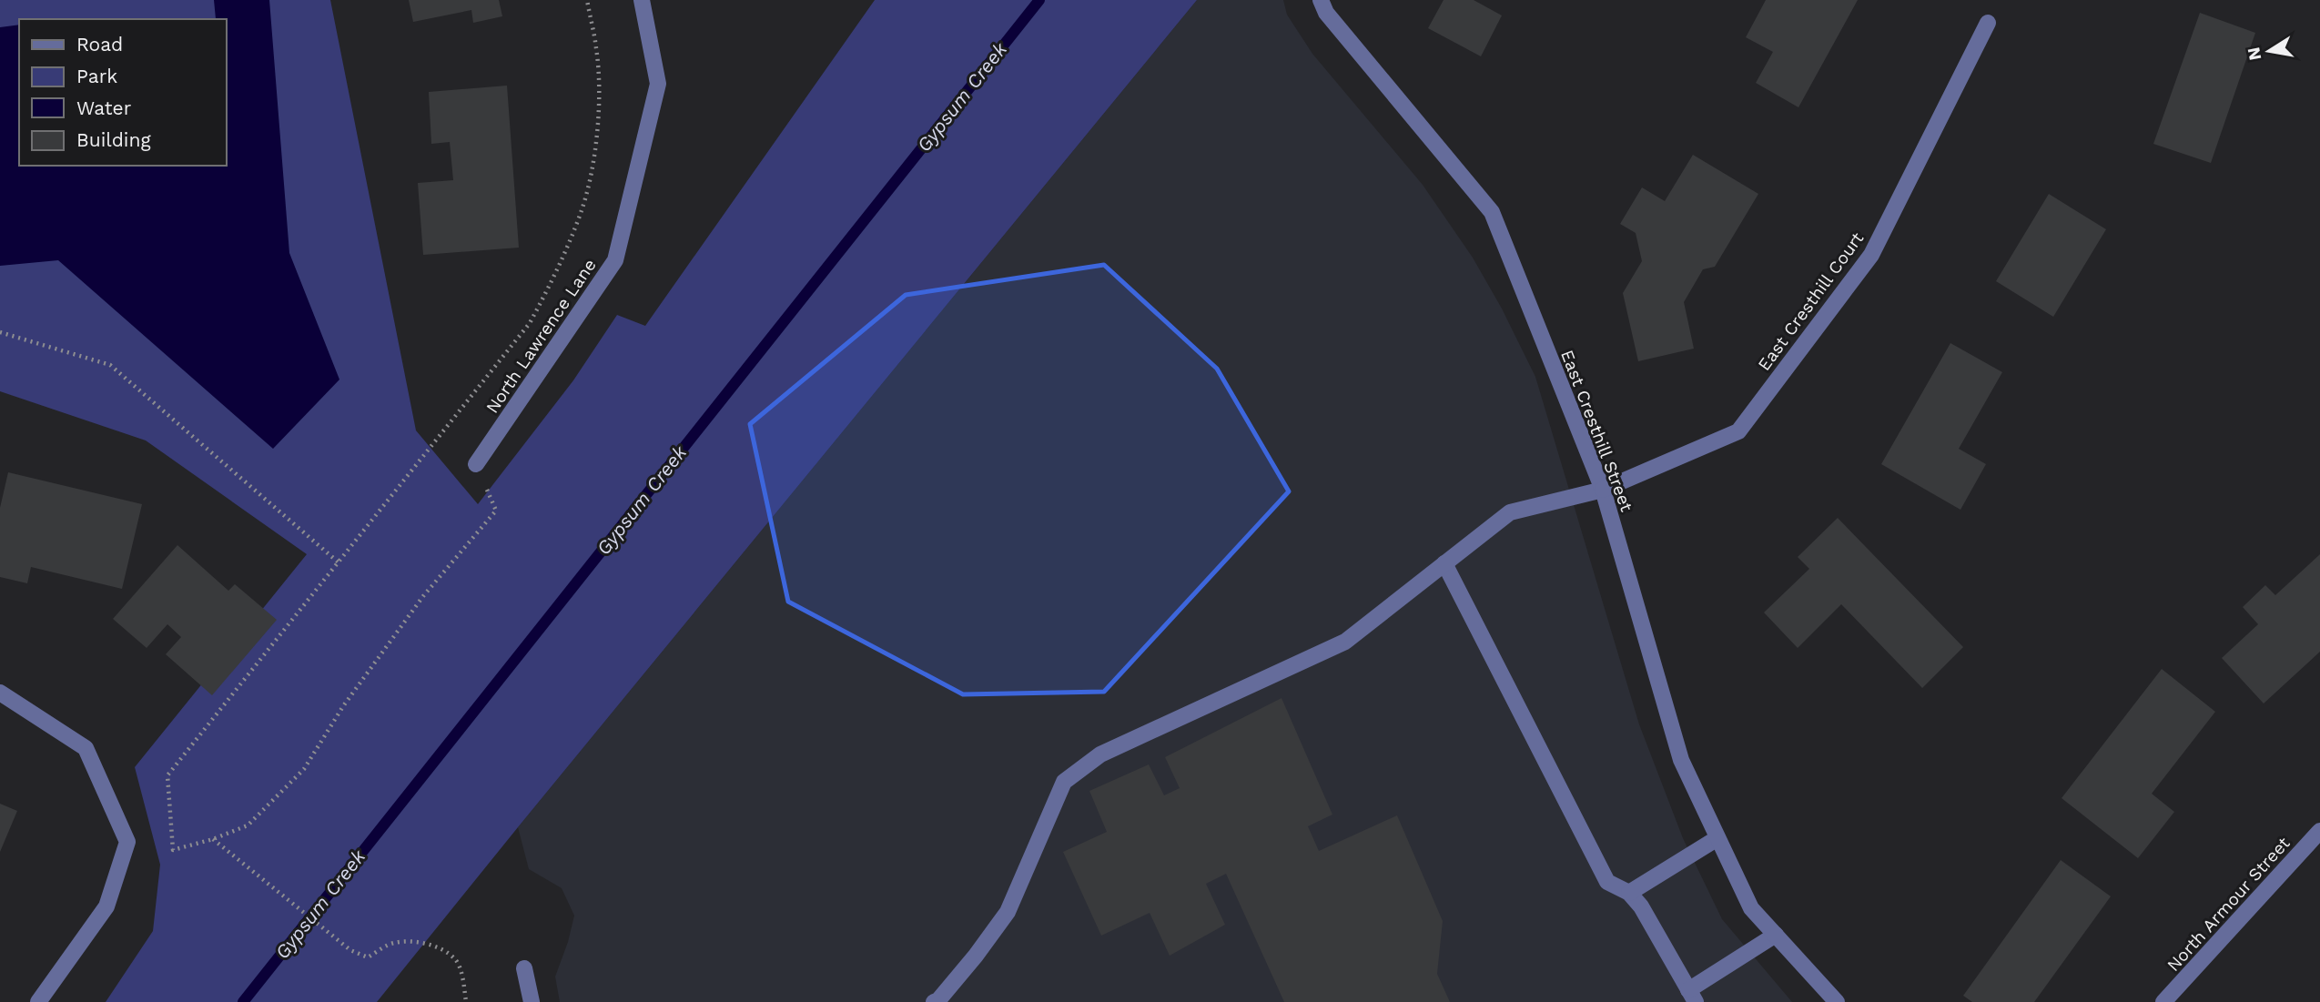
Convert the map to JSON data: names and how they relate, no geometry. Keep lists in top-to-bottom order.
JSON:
{
  "streets": {
    "street": [
      "East Cresthill Court",
      "North Lawrence Lane",
      "East Cresthill Street",
      "North Armour Street"
    ]
  },
  "crossings": [
    ["East Cresthill Court", "East Cresthill Street"]
  ],
  "water": ["Gypsum Creek"],
  "legend": [
    "Road",
    "Park",
    "Water",
    "Building"
  ],
  "north": "left"
}
